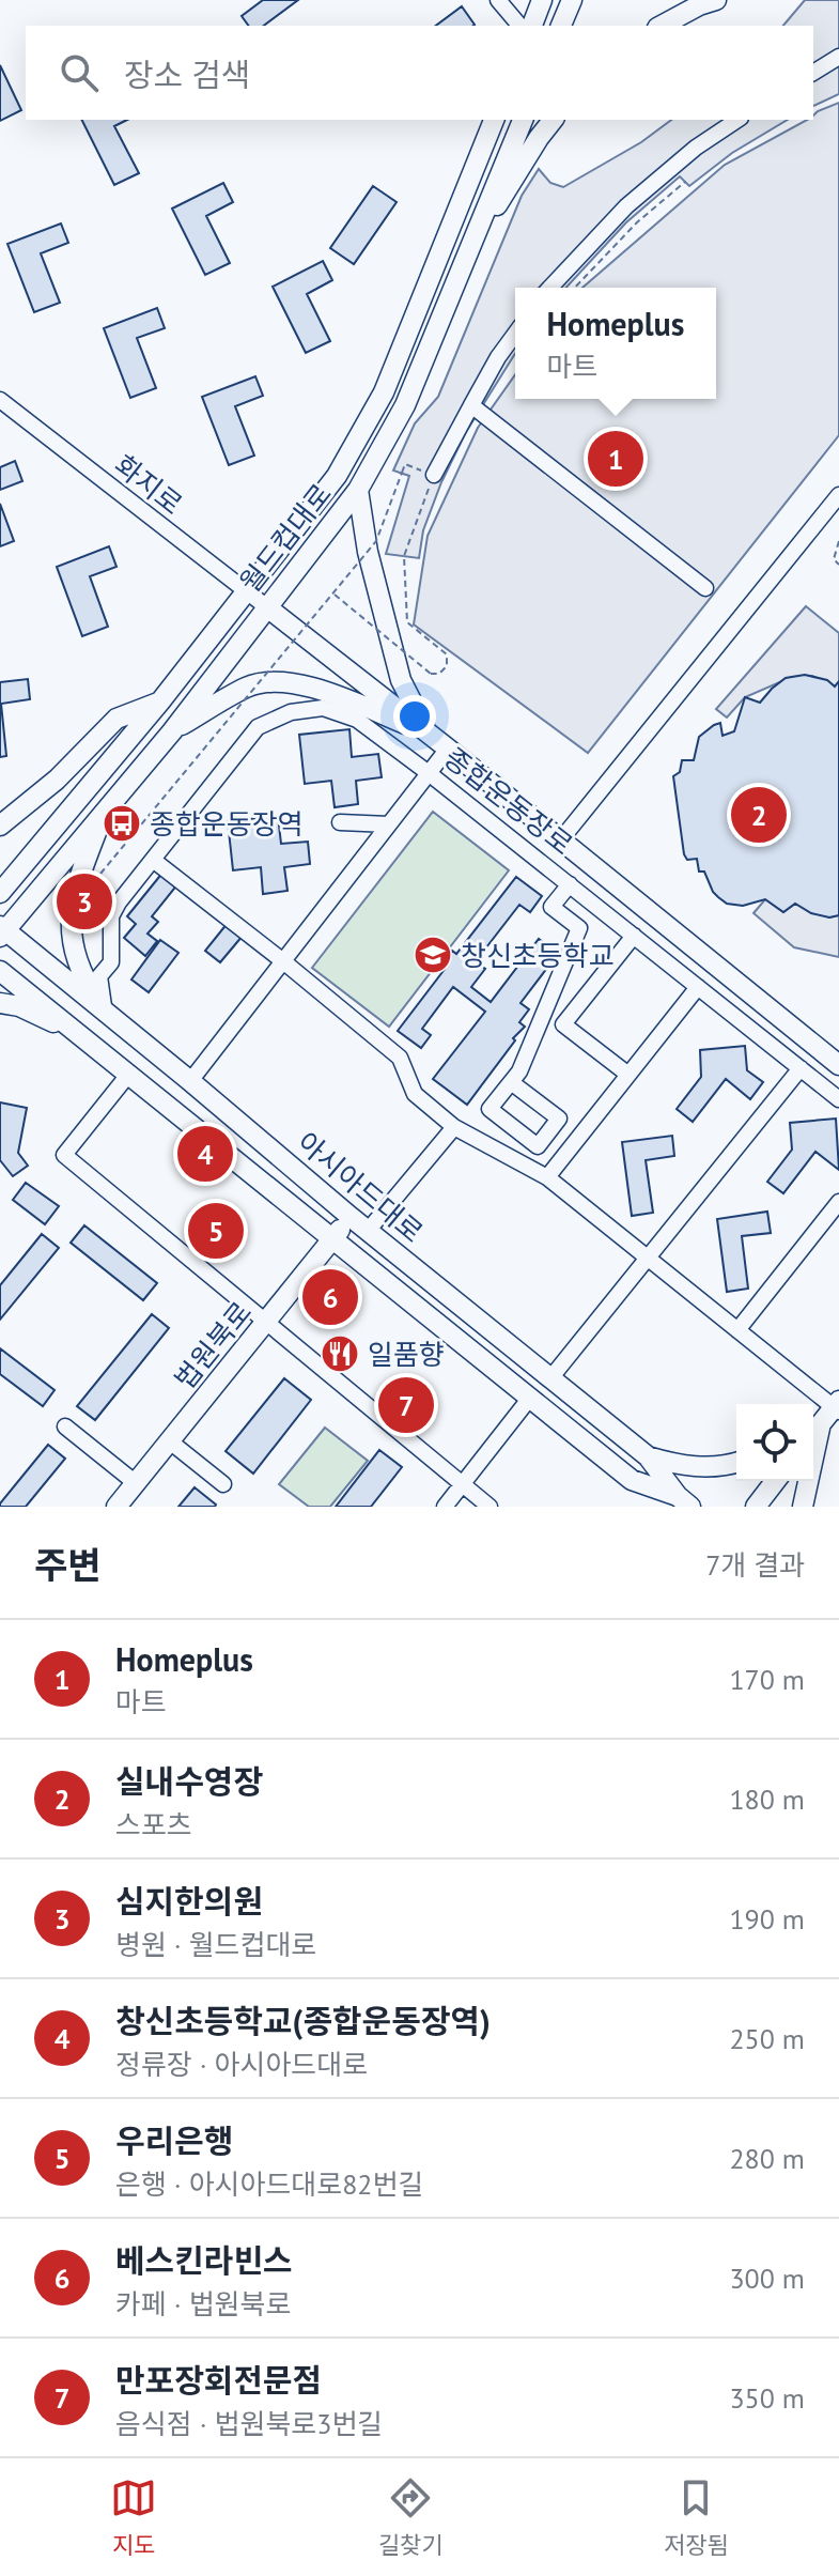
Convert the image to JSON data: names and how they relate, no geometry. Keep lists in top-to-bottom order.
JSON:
{
  "streets": {
    "main road": [
      "월드컵대로",
      "종합운동장로",
      "아시아드대로",
      "법원북로"
    ],
    "street": ["화지로"]
  },
  "crossings": [
    ["화지로", "월드컵대로"],
    ["화지로", "종합운동장로"],
    ["월드컵대로", "종합운동장로"],
    ["월드컵대로", "아시아드대로"],
    ["종합운동장로", "아시아드대로"],
    ["아시아드대로", "법원북로"]
  ],
  "places": {
    "bus stop": ["종합운동장역"],
    "school or university": ["창신초등학교"],
    "restaurant": ["일품향"]
  },
  "page": {
    "search": "장소 검색",
    "popup": ["Homeplus", "마트"],
    "pins": [
      "1",
      "2",
      "3",
      "4",
      "5",
      "6",
      "7"
    ],
    "heading": ["주변", "7개 결과"],
    "list": [
      {
        "mark": "1",
        "name": "Homeplus",
        "note": "마트",
        "value": "170 m"
      },
      {
        "mark": "2",
        "name": "실내수영장",
        "note": "스포츠",
        "value": "180 m"
      },
      {
        "mark": "3",
        "name": "심지한의원",
        "note": "병원 · 월드컵대로",
        "value": "190 m"
      },
      {
        "mark": "4",
        "name": "창신초등학교(종합운동장역)",
        "note": "정류장 · 아시아드대로",
        "value": "250 m"
      },
      {
        "mark": "5",
        "name": "우리은행",
        "note": "은행 · 아시아드대로82번길",
        "value": "280 m"
      },
      {
        "mark": "6",
        "name": "베스킨라빈스",
        "note": "카페 · 법원북로",
        "value": "300 m"
      },
      {
        "mark": "7",
        "name": "만포장회전문점",
        "note": "음식점 · 법원북로3번길",
        "value": "350 m"
      }
    ],
    "nav": ["지도", "길찾기", "저장됨"]
  }
}
